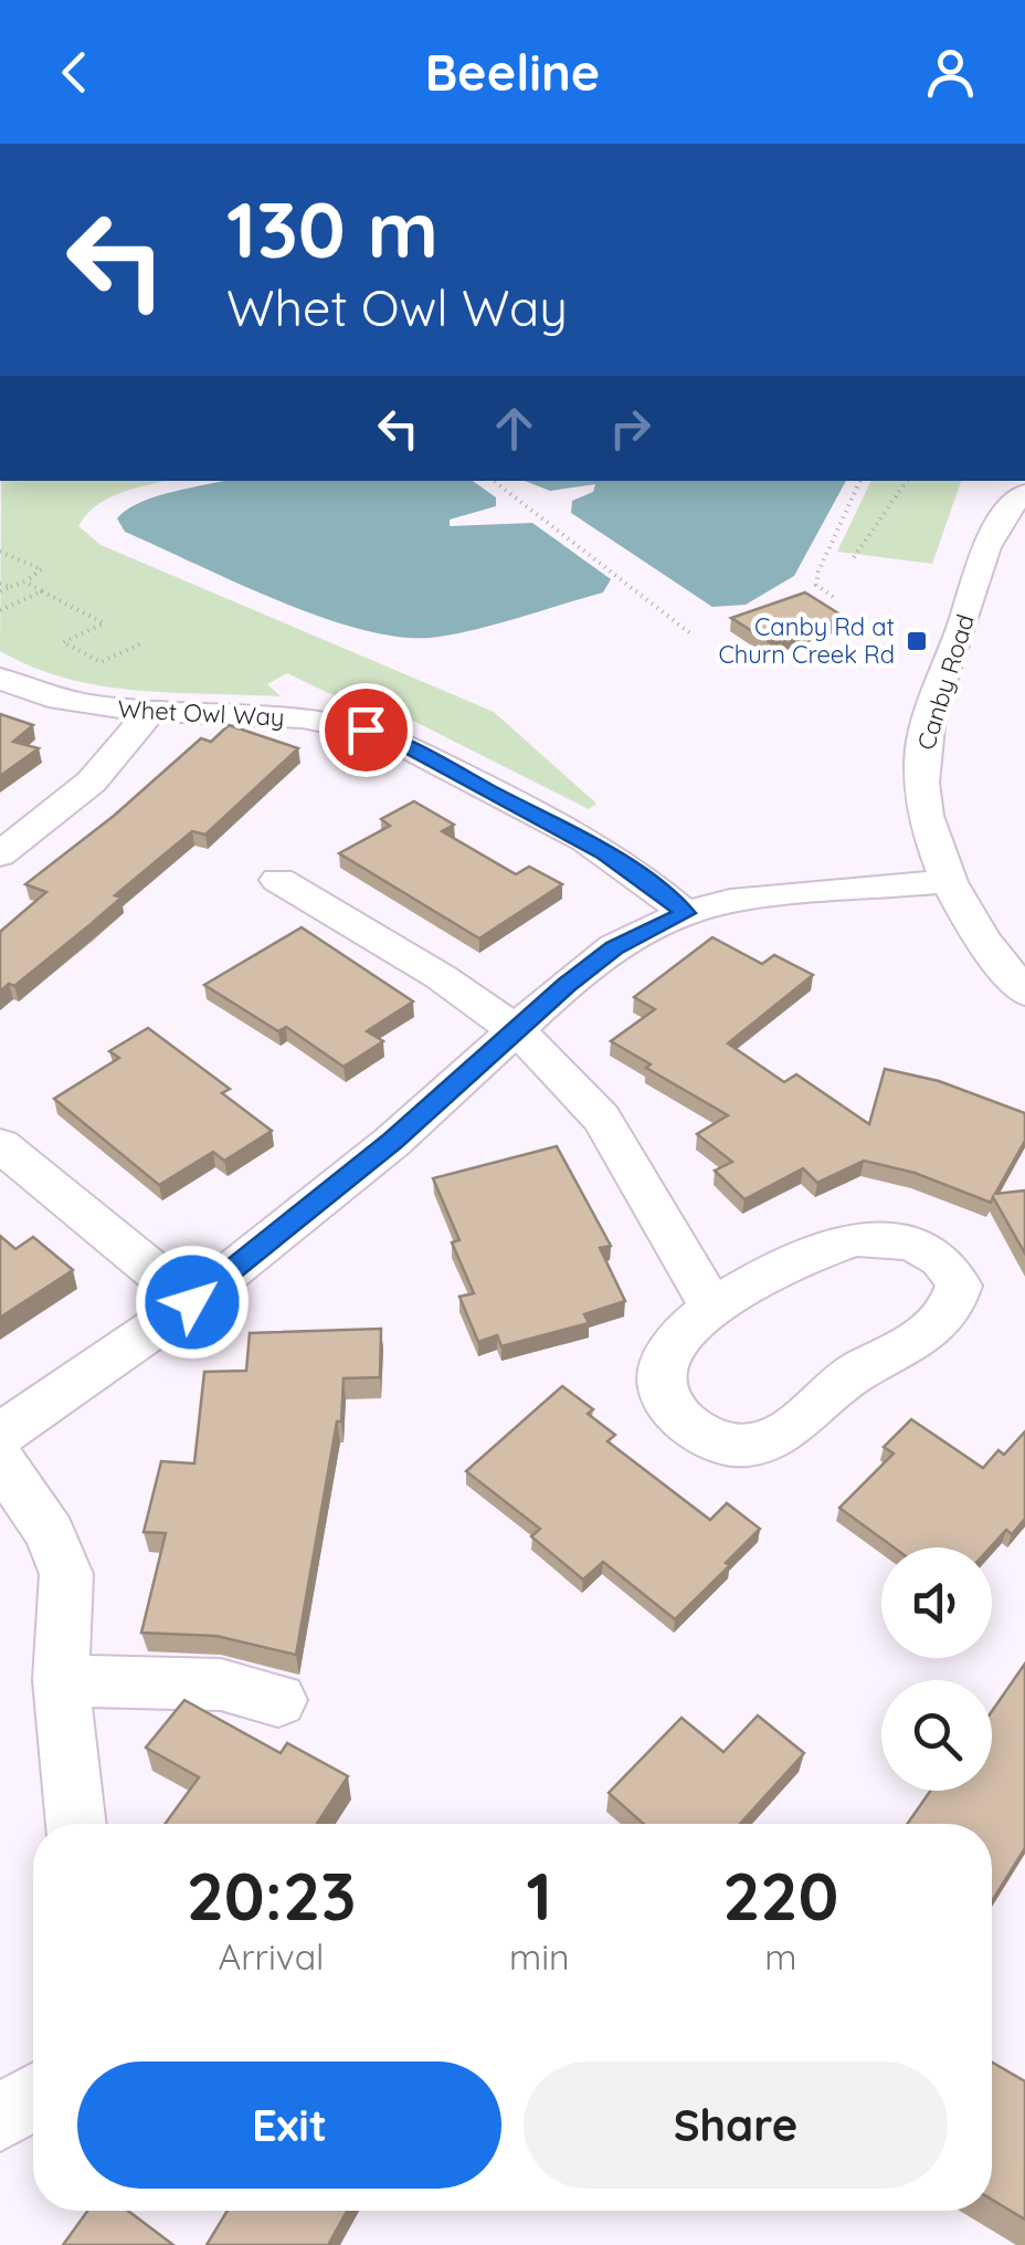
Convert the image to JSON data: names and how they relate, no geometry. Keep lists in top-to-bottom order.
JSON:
{
  "streets": {
    "street": ["Canby Road", "Whet Owl Way"]
  },
  "places": {
    "transit": ["Canby Rd at Churn Creek Rd"]
  },
  "page": {
    "header": "Beeline",
    "turn": ["130 m", "Whet Owl Way"],
    "eta": [
      "20:23",
      "Arrival",
      "1",
      "min",
      "220",
      "m"
    ],
    "buttons": ["Exit", "Share"]
  }
}
